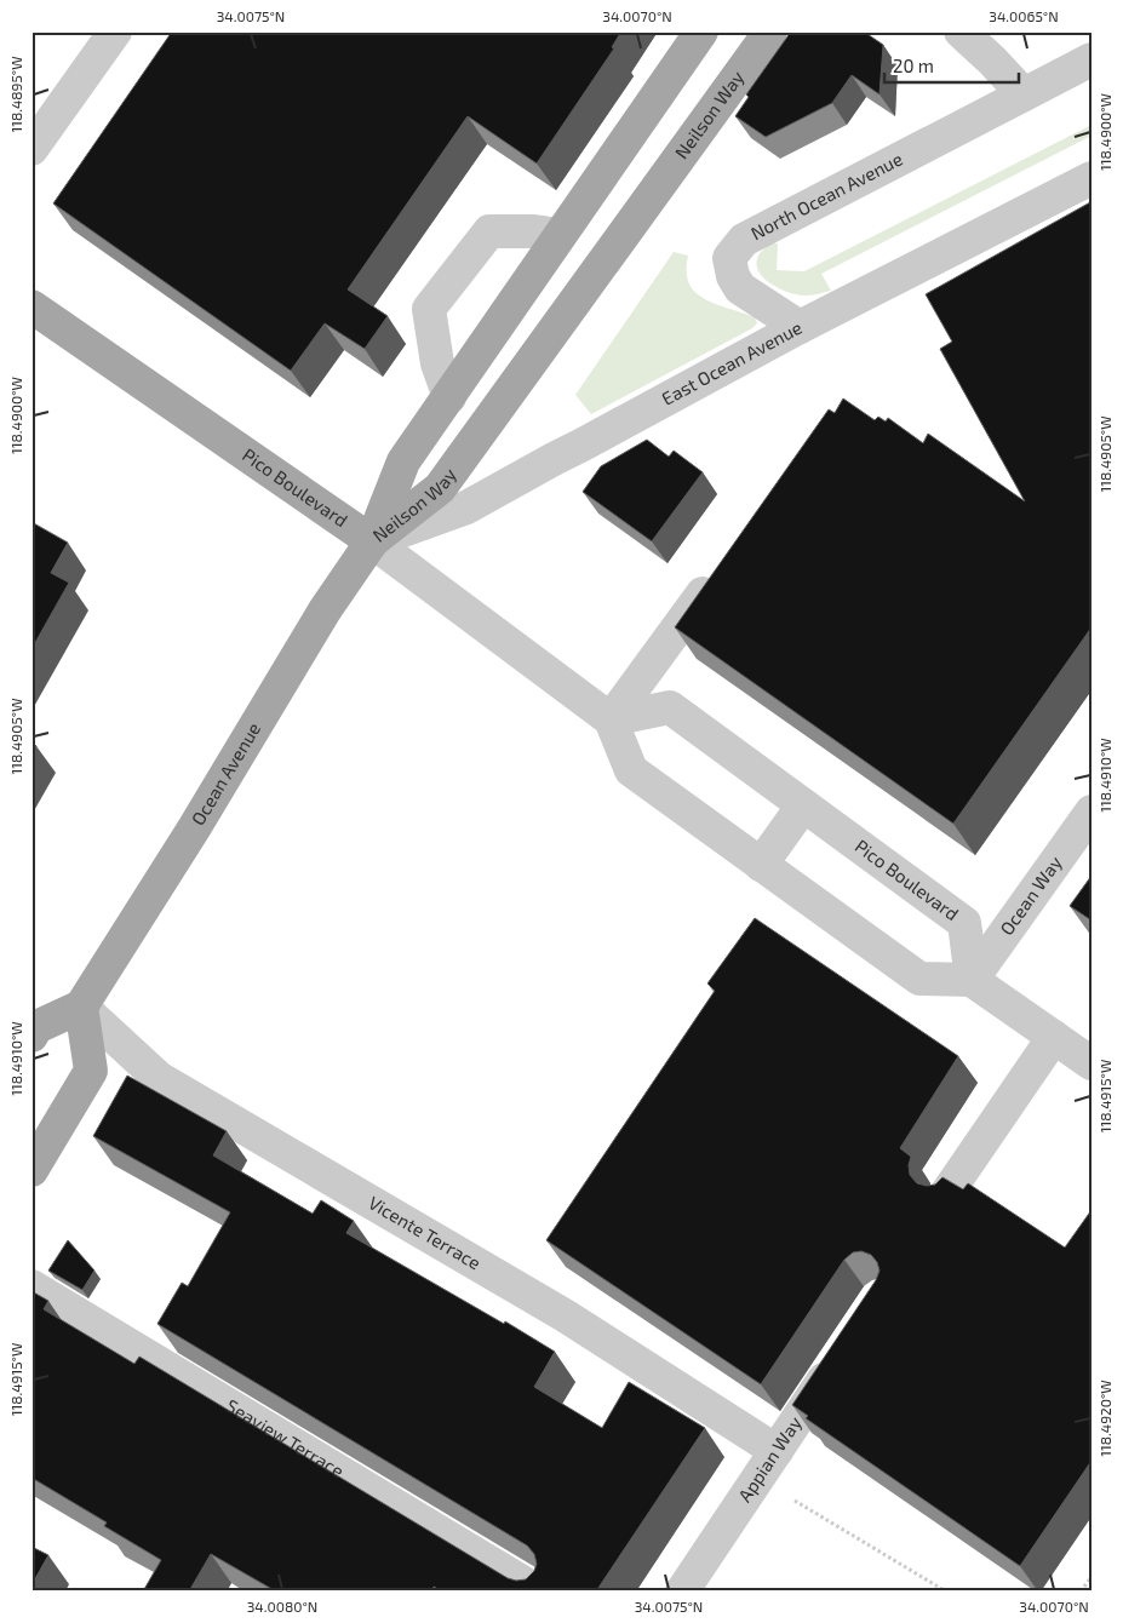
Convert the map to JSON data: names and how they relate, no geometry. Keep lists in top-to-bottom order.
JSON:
{
  "streets": {
    "main road": ["Neilson Way", "Pico Boulevard", "Ocean Avenue"],
    "street": [
      "North Ocean Avenue",
      "East Ocean Avenue",
      "Ocean Way",
      "Vicente Terrace",
      "Seaview Terrace",
      "Appian Way"
    ]
  },
  "crossings": [
    ["Neilson Way", "East Ocean Avenue"],
    ["Neilson Way", "Pico Boulevard"],
    ["Neilson Way", "Ocean Avenue"],
    ["North Ocean Avenue", "East Ocean Avenue"],
    ["East Ocean Avenue", "Pico Boulevard"],
    ["East Ocean Avenue", "Ocean Avenue"],
    ["Pico Boulevard", "Ocean Avenue"],
    ["Pico Boulevard", "Ocean Way"],
    ["Ocean Avenue", "Vicente Terrace"],
    ["Vicente Terrace", "Appian Way"]
  ],
  "scale_bar": "20 m",
  "coordinates": [
    "34.0075°N",
    "34.0070°N",
    "34.0065°N",
    "118.4895°W",
    "118.4900°W",
    "118.4905°W",
    "118.4910°W",
    "118.4915°W",
    "118.4920°W",
    "34.0080°N"
  ]
}
